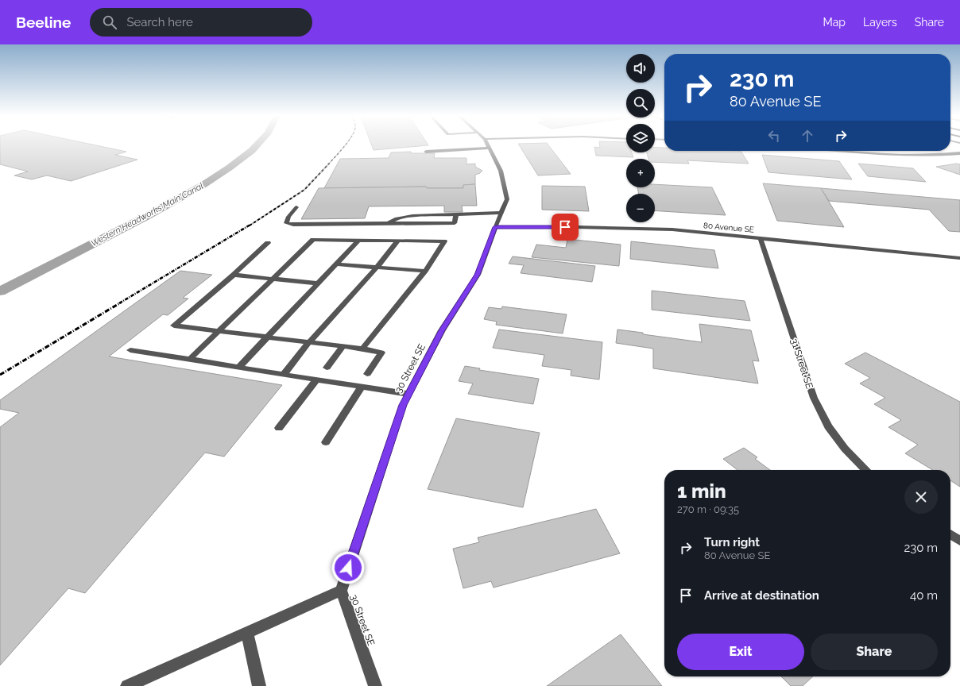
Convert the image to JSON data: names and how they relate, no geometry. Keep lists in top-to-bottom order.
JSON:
{
  "streets": {
    "street": ["80 Avenue SE", "31 Street SE", "30 Street SE"]
  },
  "crossings": [
    ["80 Avenue SE", "31 Street SE"],
    ["80 Avenue SE", "30 Street SE"]
  ],
  "water": ["Western Headworks Main Canal"],
  "page": {
    "header": "Beeline",
    "search": "Search here",
    "nav": ["Map", "Layers", "Share"],
    "map_buttons": ["+", "−"],
    "turn": ["230 m", "80 Avenue SE"],
    "heading": ["1 min", "270 m · 09:35"],
    "list": [
      {
        "name": "Turn right",
        "note": "80 Avenue SE",
        "value": "230 m"
      },
      {
        "name": "Arrive at destination",
        "value": "40 m"
      }
    ],
    "buttons": ["Exit", "Share"]
  }
}
